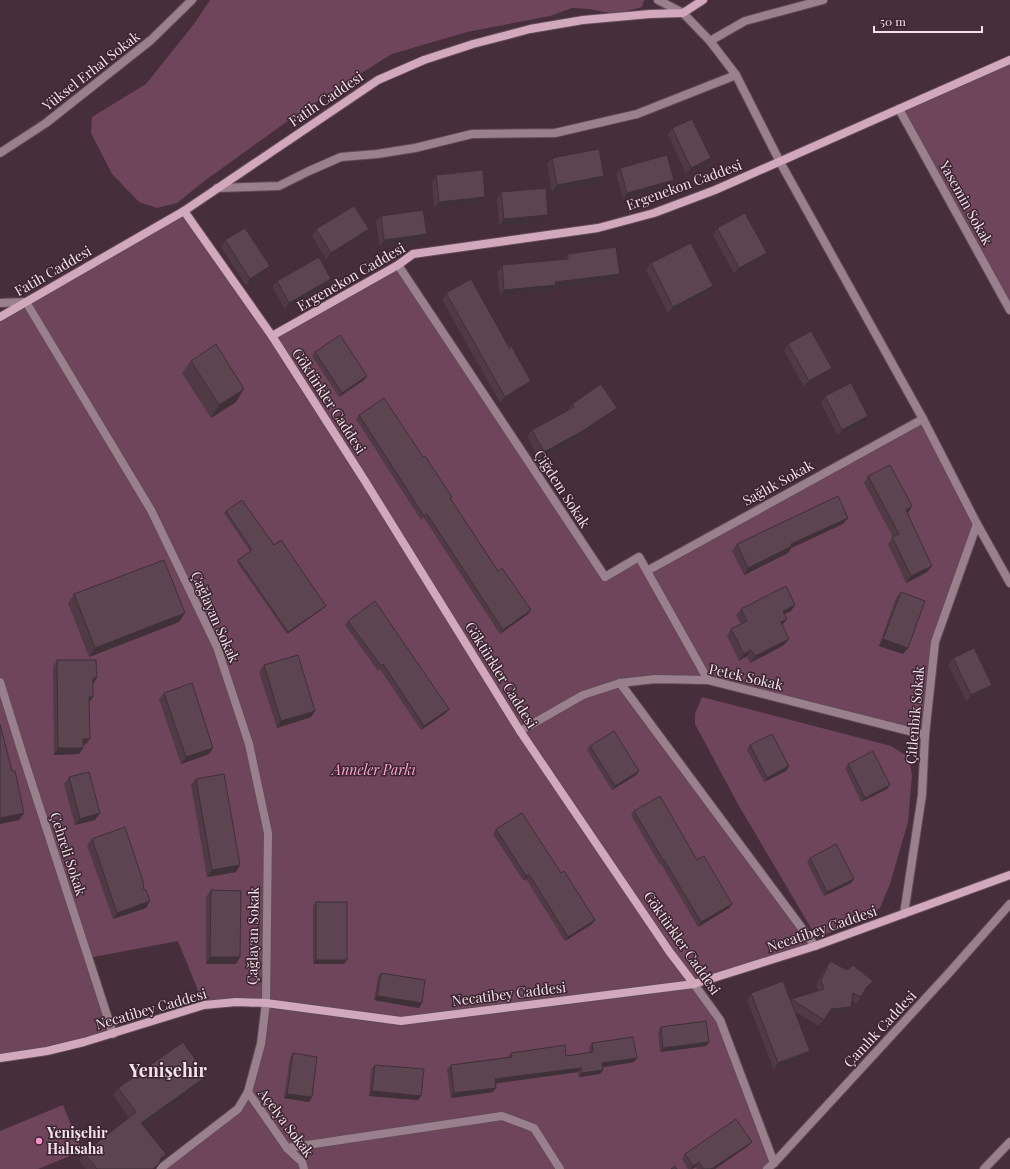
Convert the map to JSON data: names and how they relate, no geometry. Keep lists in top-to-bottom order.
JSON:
{
  "streets": {
    "street": [
      "Yüksel Erhal Sokak",
      "Fatih Caddesi",
      "Ergenekon Caddesi",
      "Yasemin Sokak",
      "Göktürkler Caddesi",
      "Sağlık Sokak",
      "Çiğdem Sokak",
      "Çağlayan Sokak",
      "Petek Sokak",
      "Çitlenbik Sokak",
      "Çehreli Sokak",
      "Necatibey Caddesi",
      "Çamlık Caddesi",
      "Açelya Sokak"
    ]
  },
  "crossings": [
    ["Fatih Caddesi", "Göktürkler Caddesi"],
    ["Fatih Caddesi", "Çağlayan Sokak"],
    ["Ergenekon Caddesi", "Yasemin Sokak"],
    ["Ergenekon Caddesi", "Göktürkler Caddesi"],
    ["Ergenekon Caddesi", "Çiğdem Sokak"],
    ["Göktürkler Caddesi", "Petek Sokak"],
    ["Göktürkler Caddesi", "Necatibey Caddesi"],
    ["Göktürkler Caddesi", "Çamlık Caddesi"],
    ["Sağlık Sokak", "Çiğdem Sokak"],
    ["Çiğdem Sokak", "Petek Sokak"],
    ["Çağlayan Sokak", "Necatibey Caddesi"],
    ["Çağlayan Sokak", "Açelya Sokak"],
    ["Petek Sokak", "Çitlenbik Sokak"],
    ["Çitlenbik Sokak", "Necatibey Caddesi"],
    ["Çehreli Sokak", "Necatibey Caddesi"]
  ],
  "districts": ["Yenişehir"],
  "parks": ["Anneler Parkı"],
  "places": ["Yenişehir Halısaha"],
  "scale_bar": "50 m"
}
